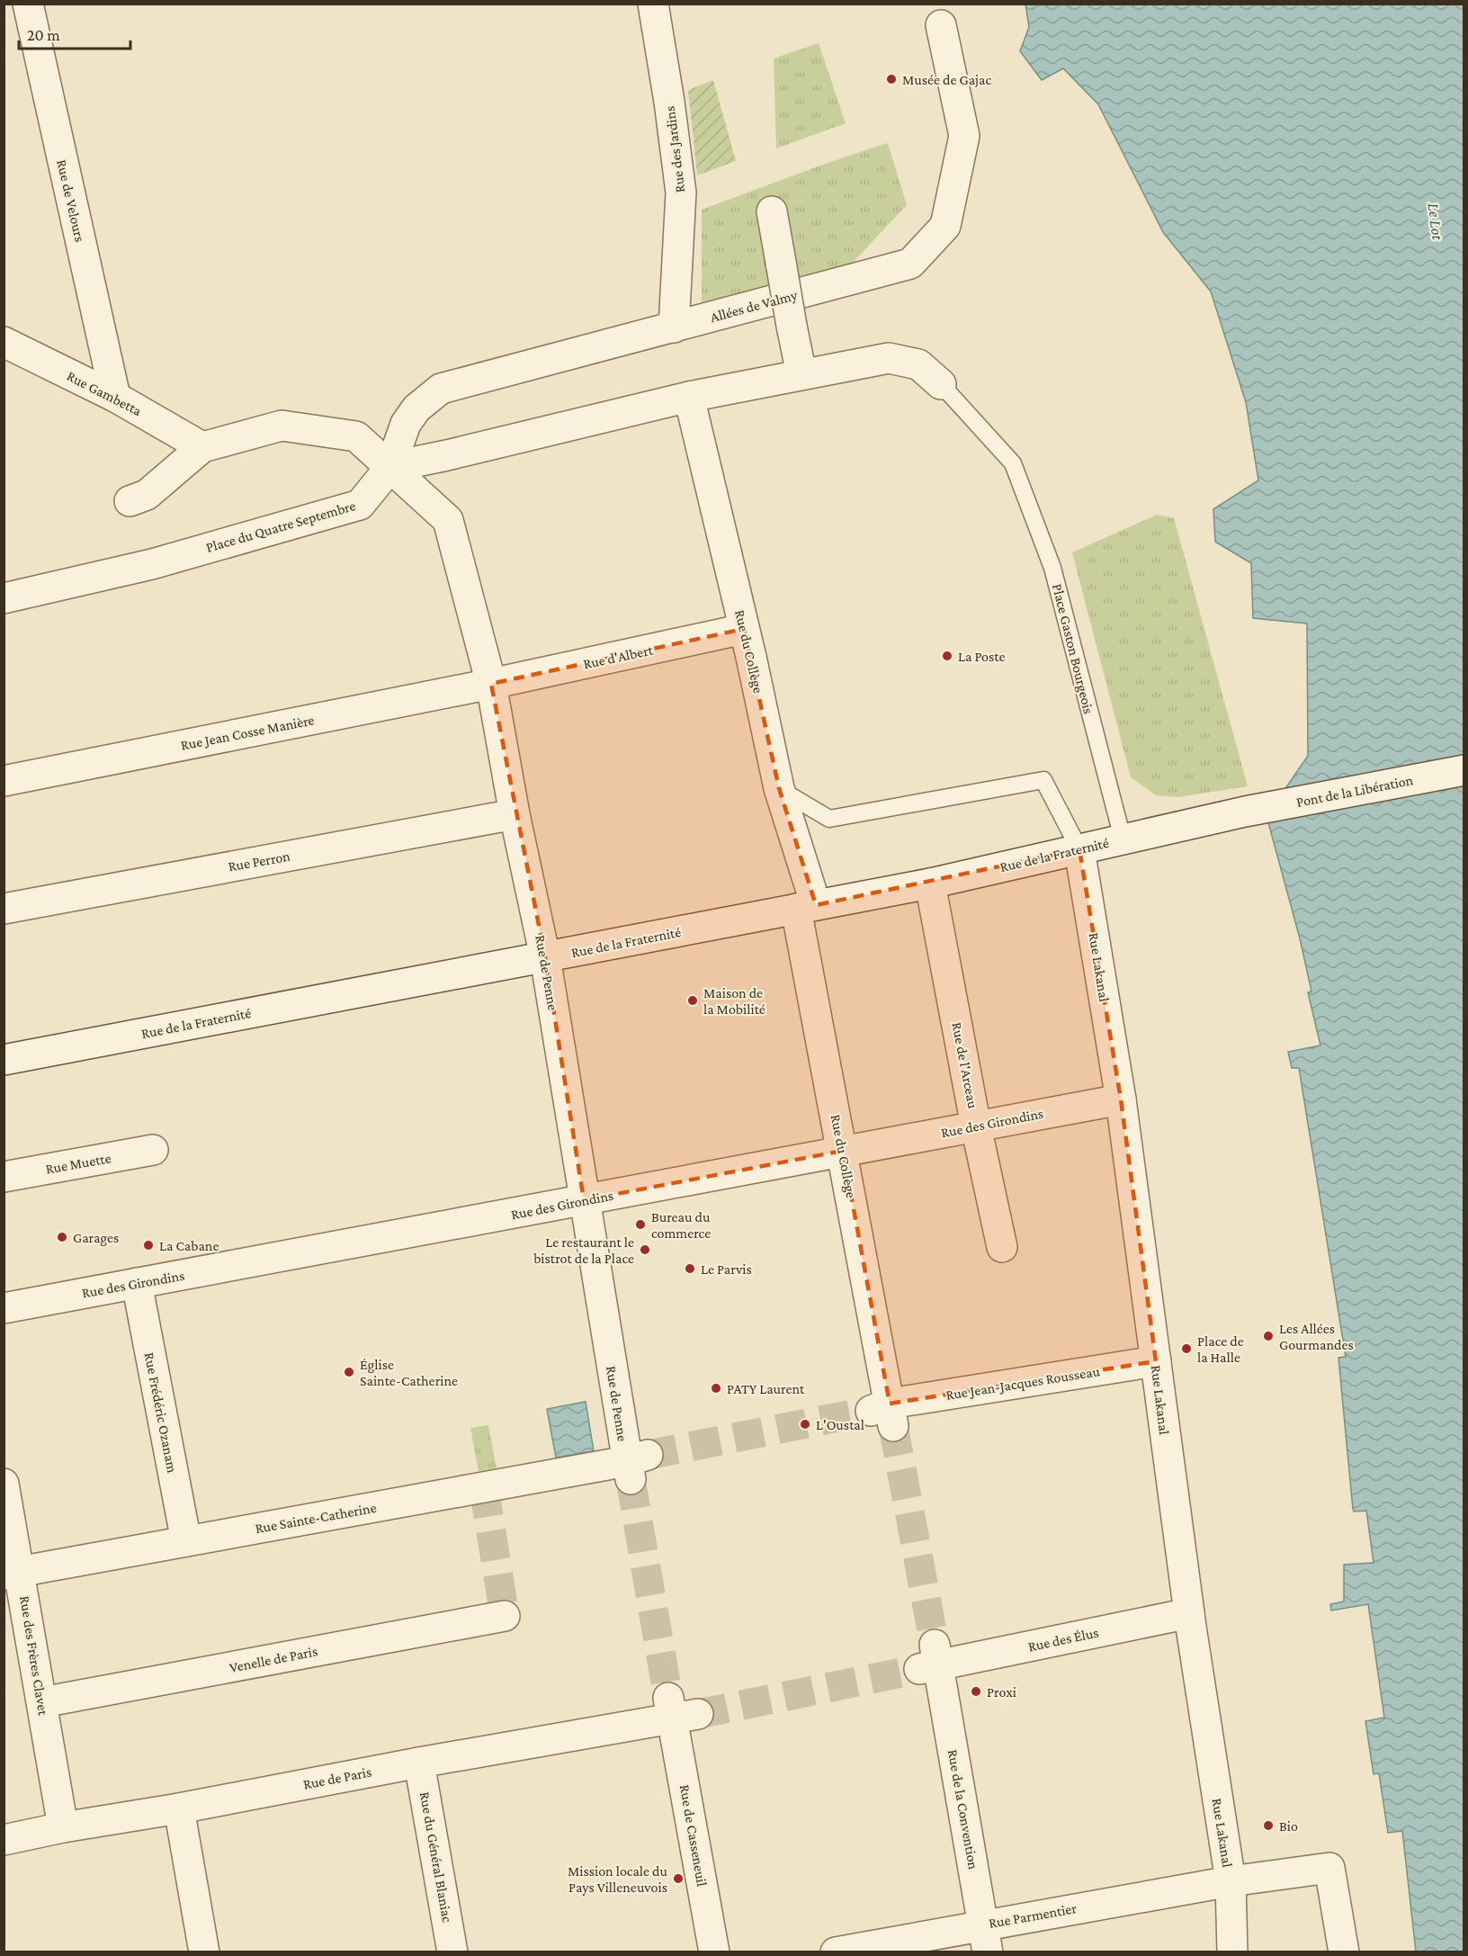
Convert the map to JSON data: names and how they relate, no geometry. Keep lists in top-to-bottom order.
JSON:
{
  "streets": {
    "street": [
      "Rue des Jardins",
      "Rue de Velours",
      "Allées de Valmy",
      "Rue Gambetta",
      "Place du Quatre Septembre",
      "Rue du Collège",
      "Rue d'Albert",
      "Rue Jean Cosse Manière",
      "Pont de la Libération",
      "Rue de la Fraternité",
      "Rue Perron",
      "Rue Lakanal",
      "Rue de Penne",
      "Rue de l'Arceau",
      "Rue des Girondins",
      "Rue Muette",
      "Rue Jean-Jacques Rousseau",
      "Rue Frédéric Ozanam",
      "Rue Sainte-Catherine",
      "Rue des Élus",
      "Rue des Frères Clavet",
      "Venelle de Paris",
      "Rue de Paris",
      "Rue de la Convention",
      "Rue de Casseneuil",
      "Rue du Général Blaniac",
      "Rue Parmentier"
    ],
    "lane": ["Place Gaston Bourgeois"]
  },
  "crossings": [
    ["Rue des Jardins", "Allées de Valmy"],
    ["Rue de Velours", "Rue Gambetta"],
    ["Allées de Valmy", "Place du Quatre Septembre"],
    ["Allées de Valmy", "Rue de Penne"],
    ["Place du Quatre Septembre", "Rue de Penne"],
    ["Place Gaston Bourgeois", "Rue de la Fraternité"],
    ["Rue du Collège", "Rue d'Albert"],
    ["Rue du Collège", "Rue de la Fraternité"],
    ["Rue du Collège", "Rue des Girondins"],
    ["Rue du Collège", "Rue Jean-Jacques Rousseau"],
    ["Rue d'Albert", "Rue Jean Cosse Manière"],
    ["Rue d'Albert", "Rue de Penne"],
    ["Rue Jean Cosse Manière", "Rue de Penne"],
    ["Pont de la Libération", "Rue de la Fraternité"],
    ["Rue de la Fraternité", "Rue Lakanal"],
    ["Rue de la Fraternité", "Rue de Penne"],
    ["Rue de la Fraternité", "Rue de l'Arceau"],
    ["Rue Perron", "Rue de Penne"],
    ["Rue Lakanal", "Rue des Girondins"],
    ["Rue Lakanal", "Rue Jean-Jacques Rousseau"],
    ["Rue Lakanal", "Rue des Élus"],
    ["Rue Lakanal", "Rue Parmentier"],
    ["Rue de Penne", "Rue des Girondins"],
    ["Rue de Penne", "Rue Sainte-Catherine"],
    ["Rue de l'Arceau", "Rue des Girondins"],
    ["Rue des Girondins", "Rue Frédéric Ozanam"],
    ["Rue Frédéric Ozanam", "Rue Sainte-Catherine"],
    ["Rue Sainte-Catherine", "Rue des Frères Clavet"],
    ["Rue des Élus", "Rue de la Convention"],
    ["Rue des Frères Clavet", "Venelle de Paris"],
    ["Rue des Frères Clavet", "Rue de Paris"],
    ["Rue de Paris", "Rue de Casseneuil"],
    ["Rue de Paris", "Rue du Général Blaniac"],
    ["Rue de la Convention", "Rue Parmentier"]
  ],
  "water": ["Le Lot"],
  "places": [
    "Musée de Gajac",
    "La Poste",
    "Maison de la Mobilité",
    "Bureau du commerce",
    "Garages",
    "La Cabane",
    "Le restaurant le bistrot de la Place",
    "Le Parvis",
    "Les Allées Gourmandes",
    "Place de la Halle",
    "Église Sainte-Catherine",
    "PATY Laurent",
    "L'Oustal",
    "Proxi",
    "Bio",
    "Mission locale du Pays Villeneuvois"
  ],
  "scale_bar": "20 m"
}
